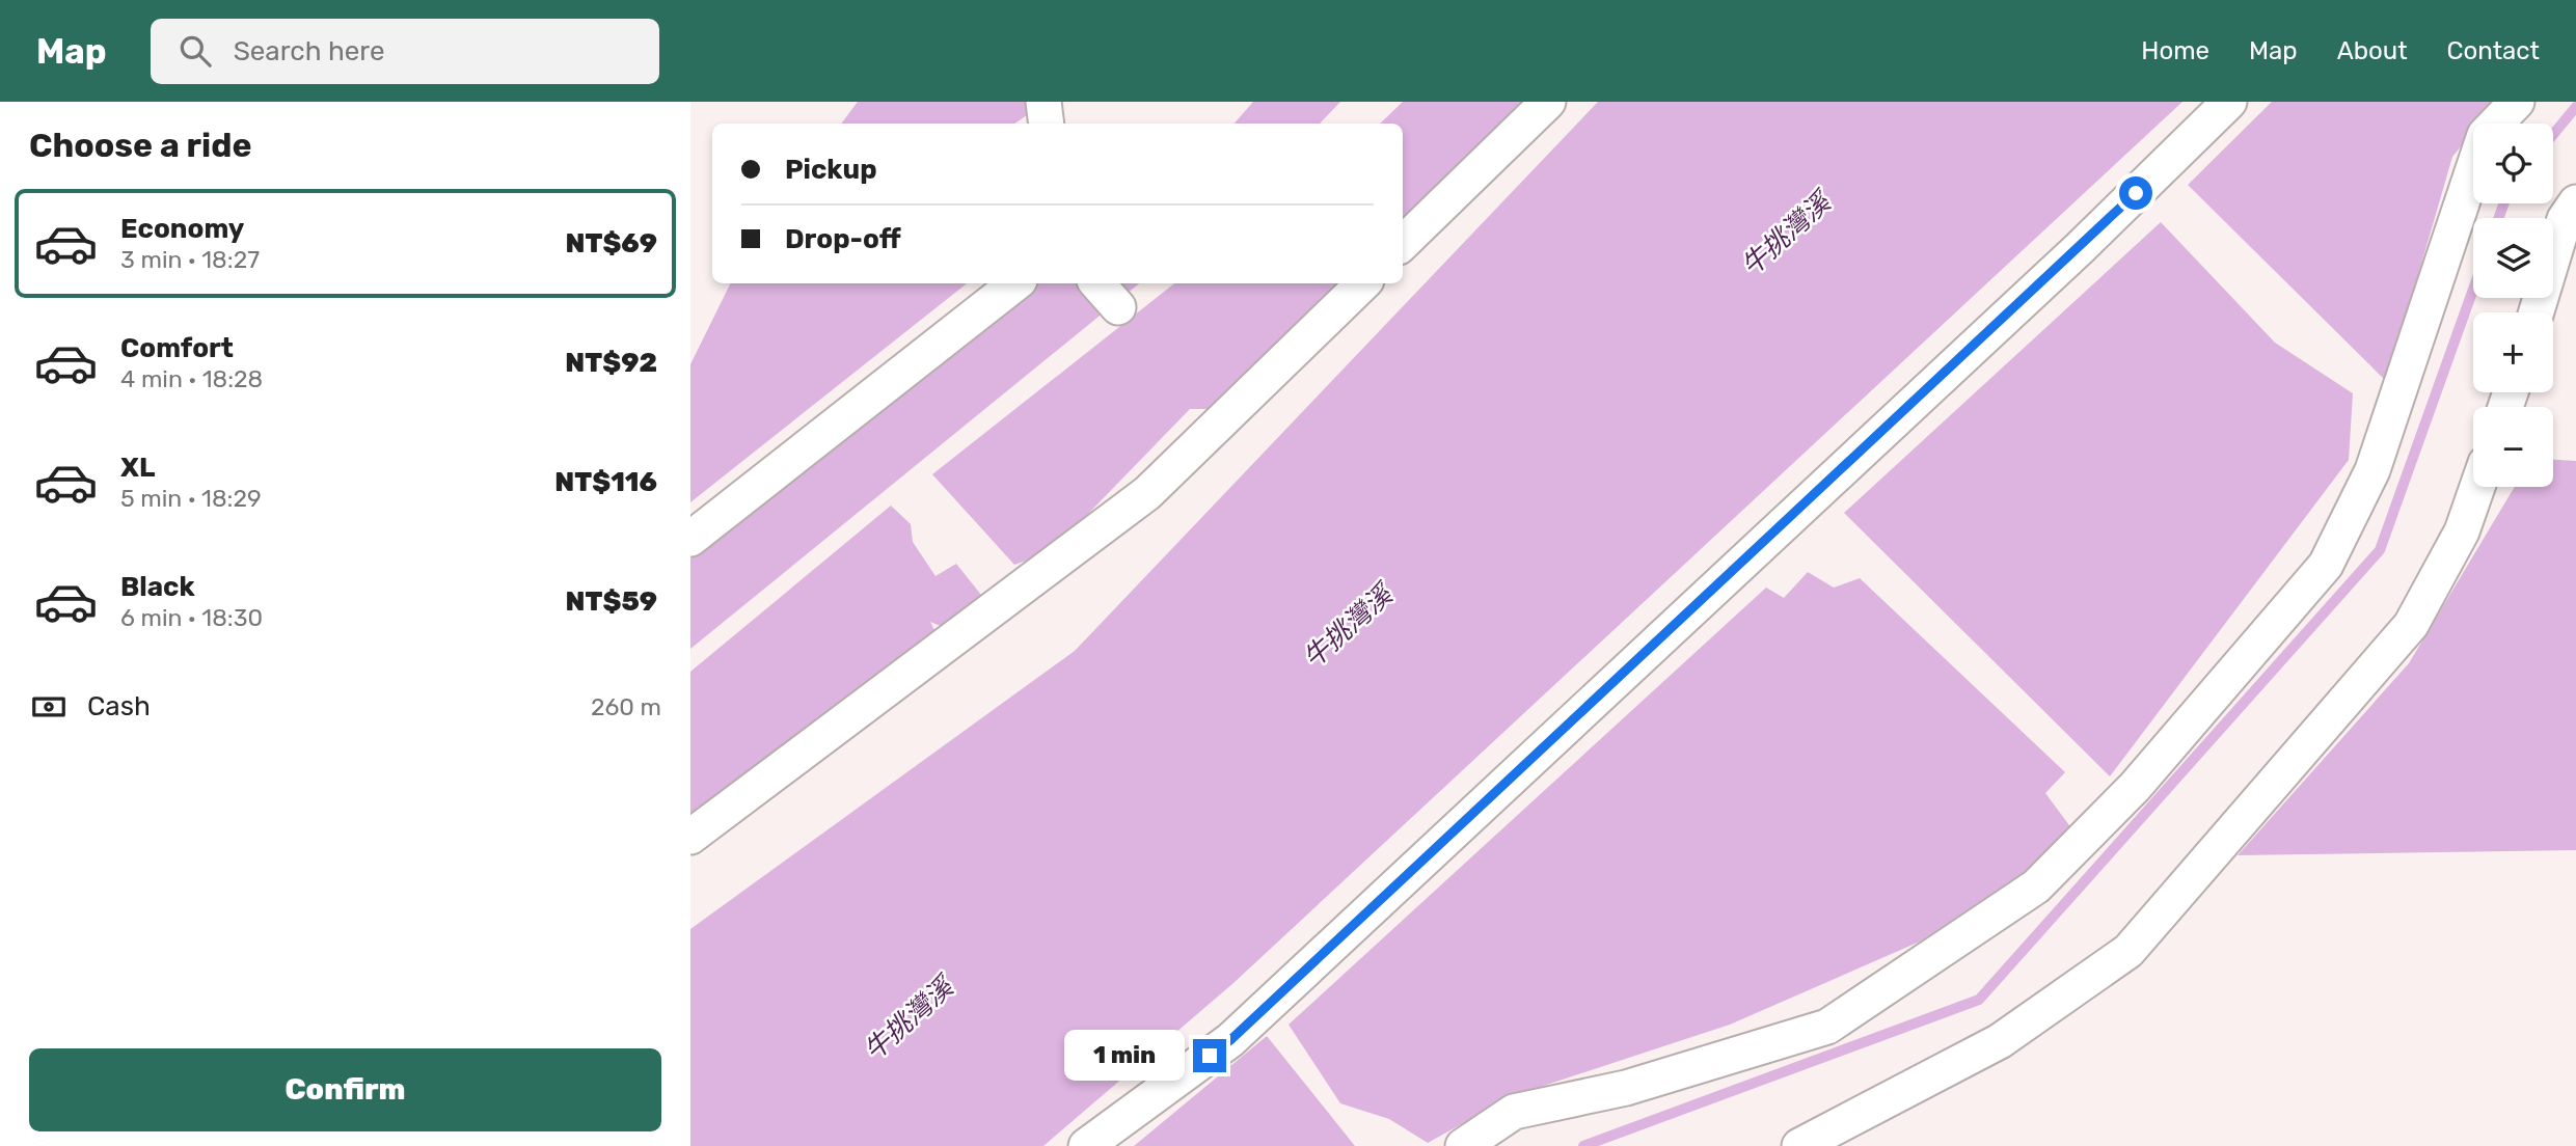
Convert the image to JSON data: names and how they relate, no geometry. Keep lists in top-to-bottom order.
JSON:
{
  "water": ["牛挑灣溪"],
  "page": {
    "header": "Map",
    "search": "Search here",
    "nav": [
      "Home",
      "Map",
      "About",
      "Contact"
    ],
    "heading": "Choose a ride",
    "map_buttons": ["+", "−"],
    "banner": ["Pickup", "Drop-off"],
    "list": [
      {
        "name": "Economy",
        "note": "3 min · 18:27",
        "value": "NT$69"
      },
      {
        "name": "Comfort",
        "note": "4 min · 18:28",
        "value": "NT$92"
      },
      {
        "name": "XL",
        "note": "5 min · 18:29",
        "value": "NT$116"
      },
      {
        "name": "Black",
        "note": "6 min · 18:30",
        "value": "NT$59"
      }
    ],
    "pay": ["Cash", "260 m"],
    "bubble": "1 min",
    "buttons": "Confirm"
  }
}
